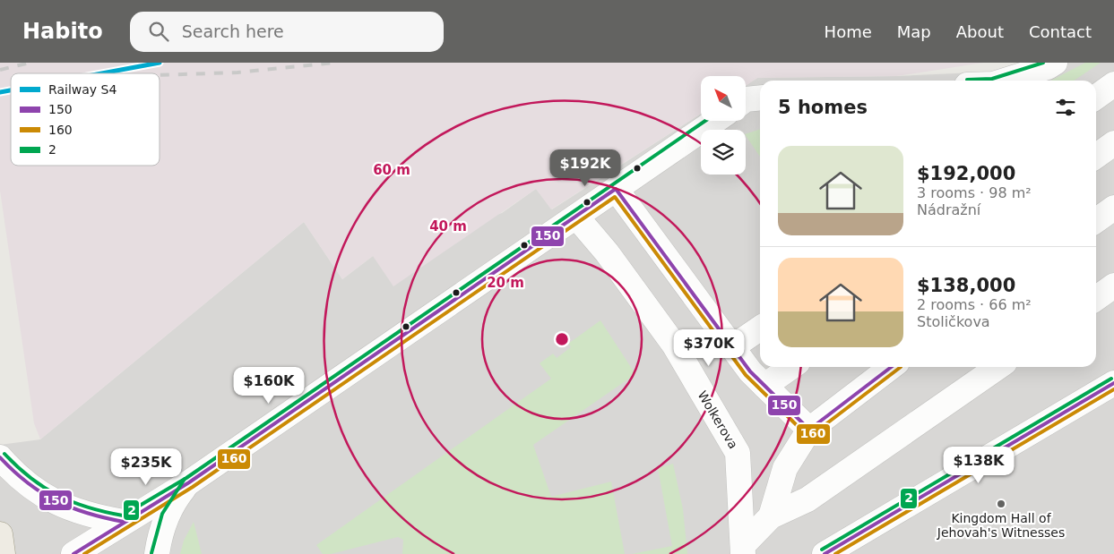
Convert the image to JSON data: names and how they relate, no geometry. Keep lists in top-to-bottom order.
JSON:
{
  "streets": {
    "street": ["Wolkerova"]
  },
  "places": ["Kingdom Hall of Jehovah's Witnesses"],
  "lines": [
    "rail line S4",
    "transit line 2",
    "transit line 150",
    "transit line 160"
  ],
  "legend": [
    "Railway S4",
    "150",
    "160",
    "2"
  ],
  "north": "top left",
  "page": {
    "header": "Habito",
    "search": "Search here",
    "nav": [
      "Home",
      "Map",
      "About",
      "Contact"
    ],
    "heading": "5 homes",
    "list": [
      {
        "name": "$192,000",
        "note": "3 rooms · 98 m² · Nádražní"
      },
      {
        "name": "$138,000",
        "note": "2 rooms · 66 m² · Stoličkova"
      }
    ],
    "price": [
      "$192K",
      "$370K",
      "$160K",
      "$138K",
      "$235K"
    ]
  },
  "rings": ["60 m", "40 m", "20 m"]
}
